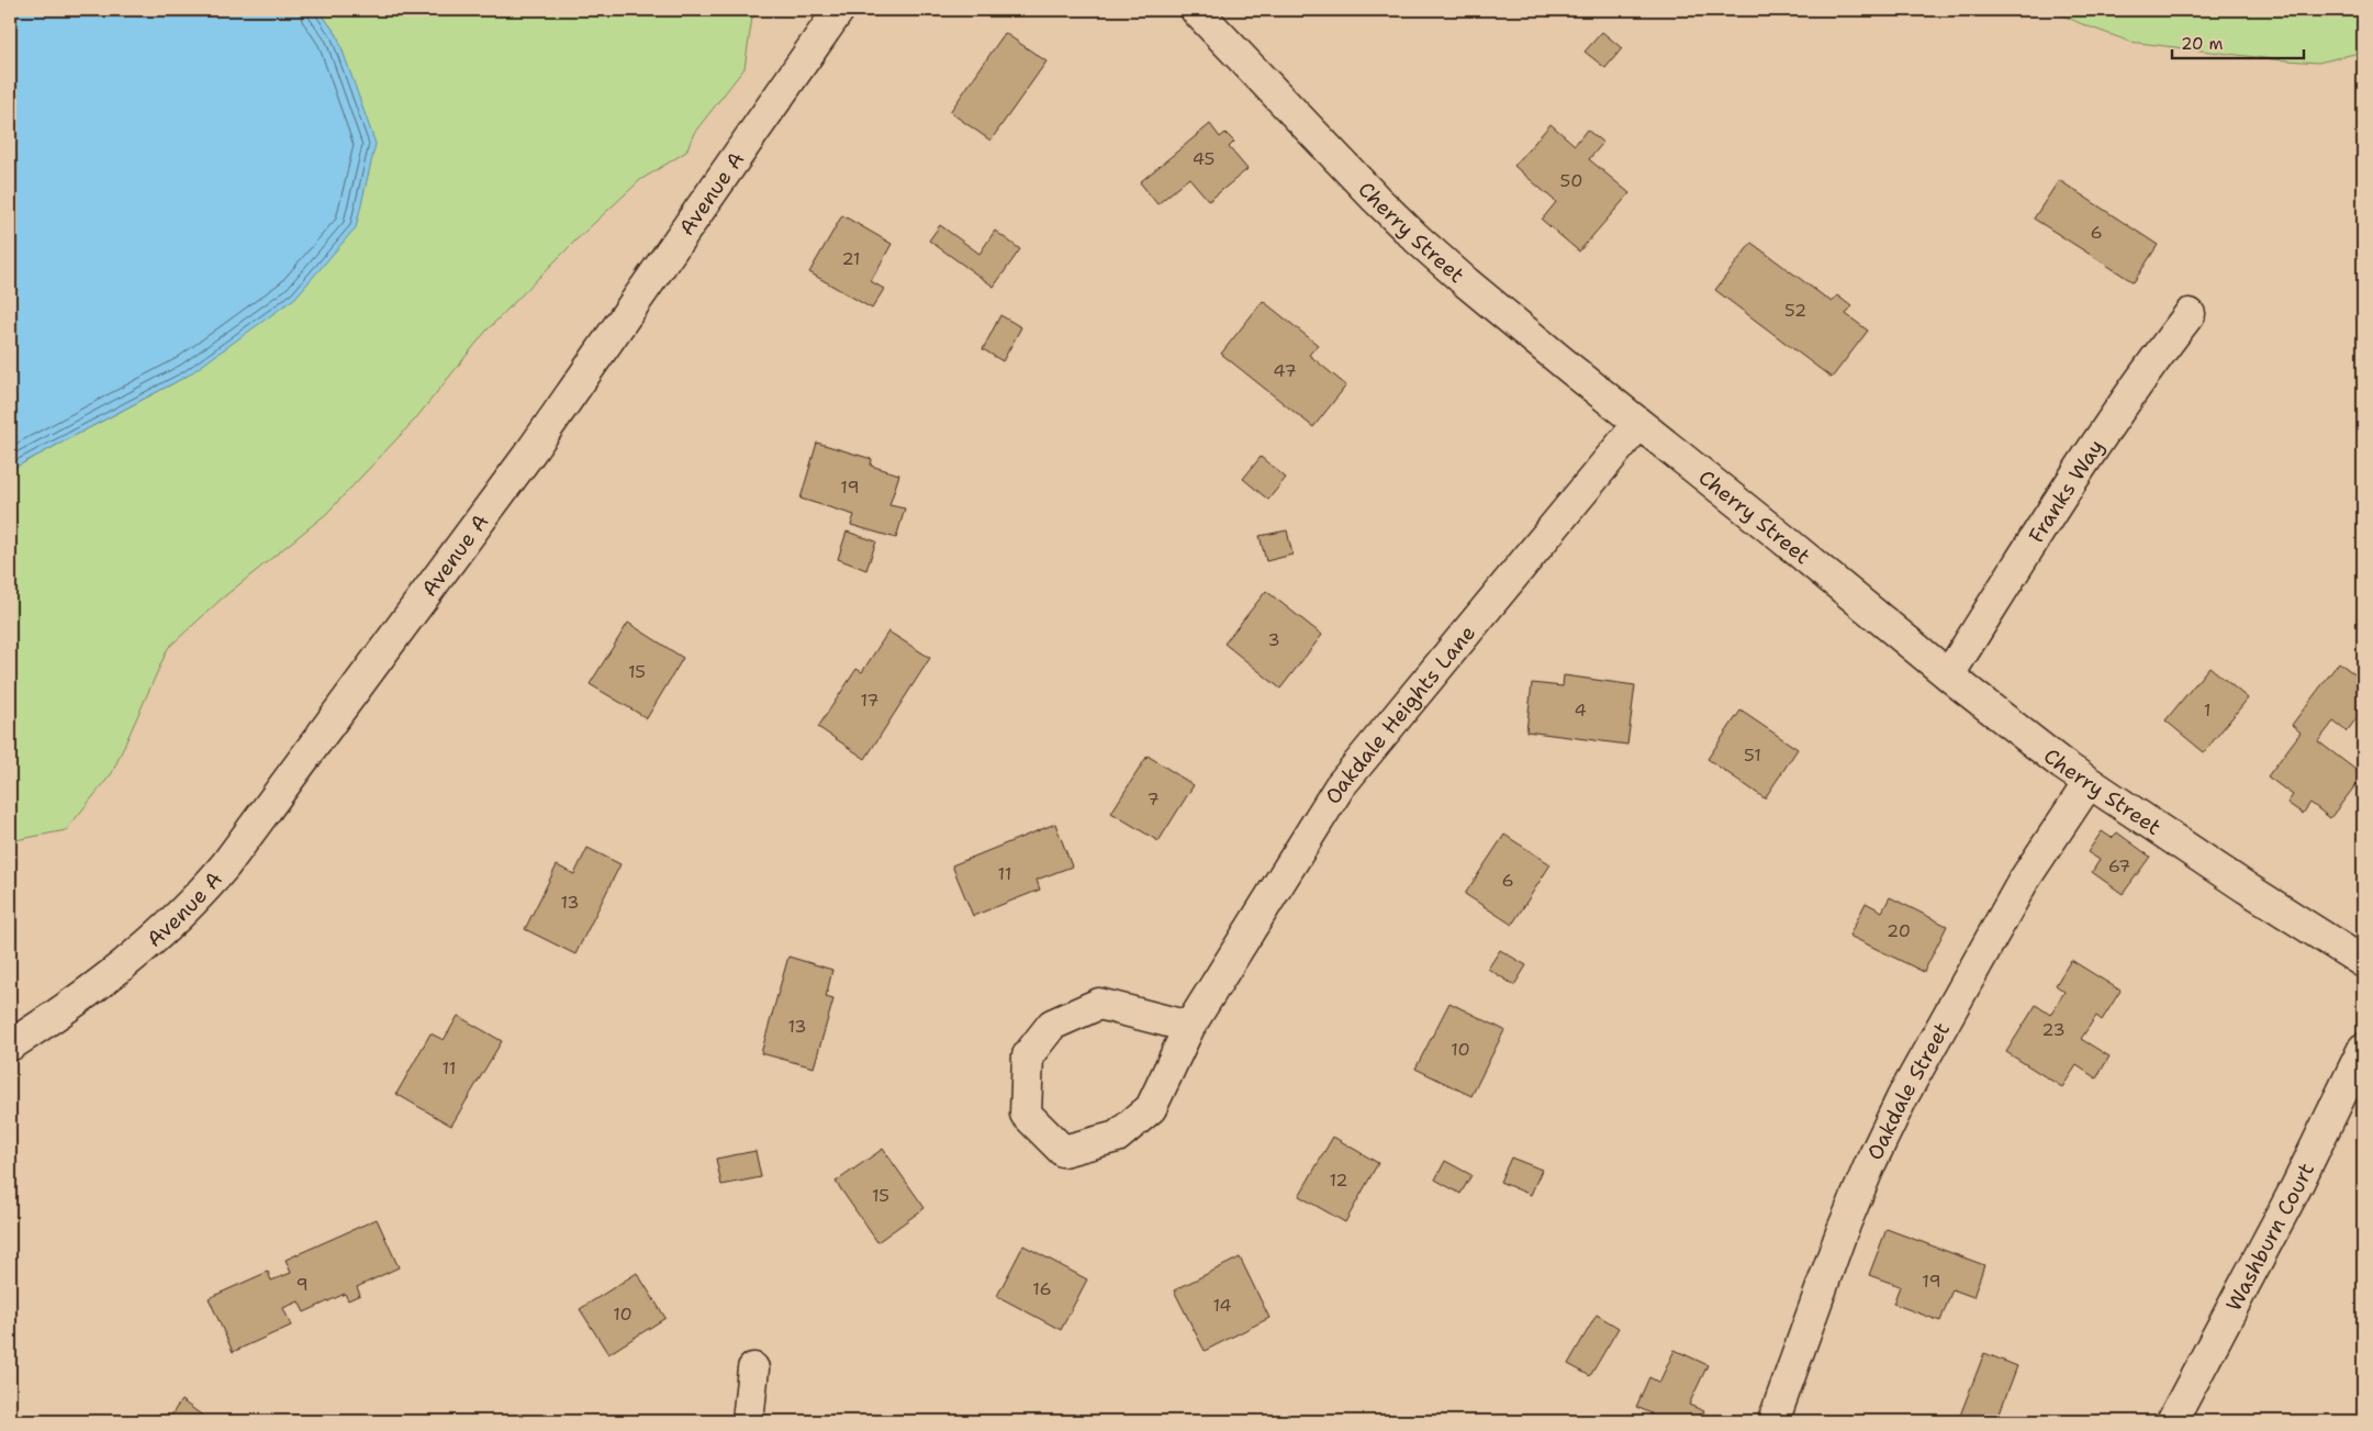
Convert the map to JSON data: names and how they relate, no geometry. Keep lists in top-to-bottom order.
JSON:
{
  "streets": {
    "street": [
      "Avenue A",
      "Cherry Street",
      "Franks Way",
      "Oakdale Heights Lane",
      "Oakdale Street",
      "Washburn Court"
    ]
  },
  "crossings": [
    ["Cherry Street", "Franks Way"],
    ["Cherry Street", "Oakdale Heights Lane"],
    ["Cherry Street", "Oakdale Street"]
  ],
  "house_numbers": [
    "45",
    "50",
    "6",
    "21",
    "52",
    "47",
    "19",
    "3",
    "15",
    "17",
    "4",
    "1",
    "51",
    "7",
    "67",
    "11",
    "6",
    "13",
    "20",
    "13",
    "23",
    "10",
    "11",
    "12",
    "15",
    "19",
    "9",
    "16",
    "14",
    "10"
  ],
  "scale_bar": "20 m"
}
